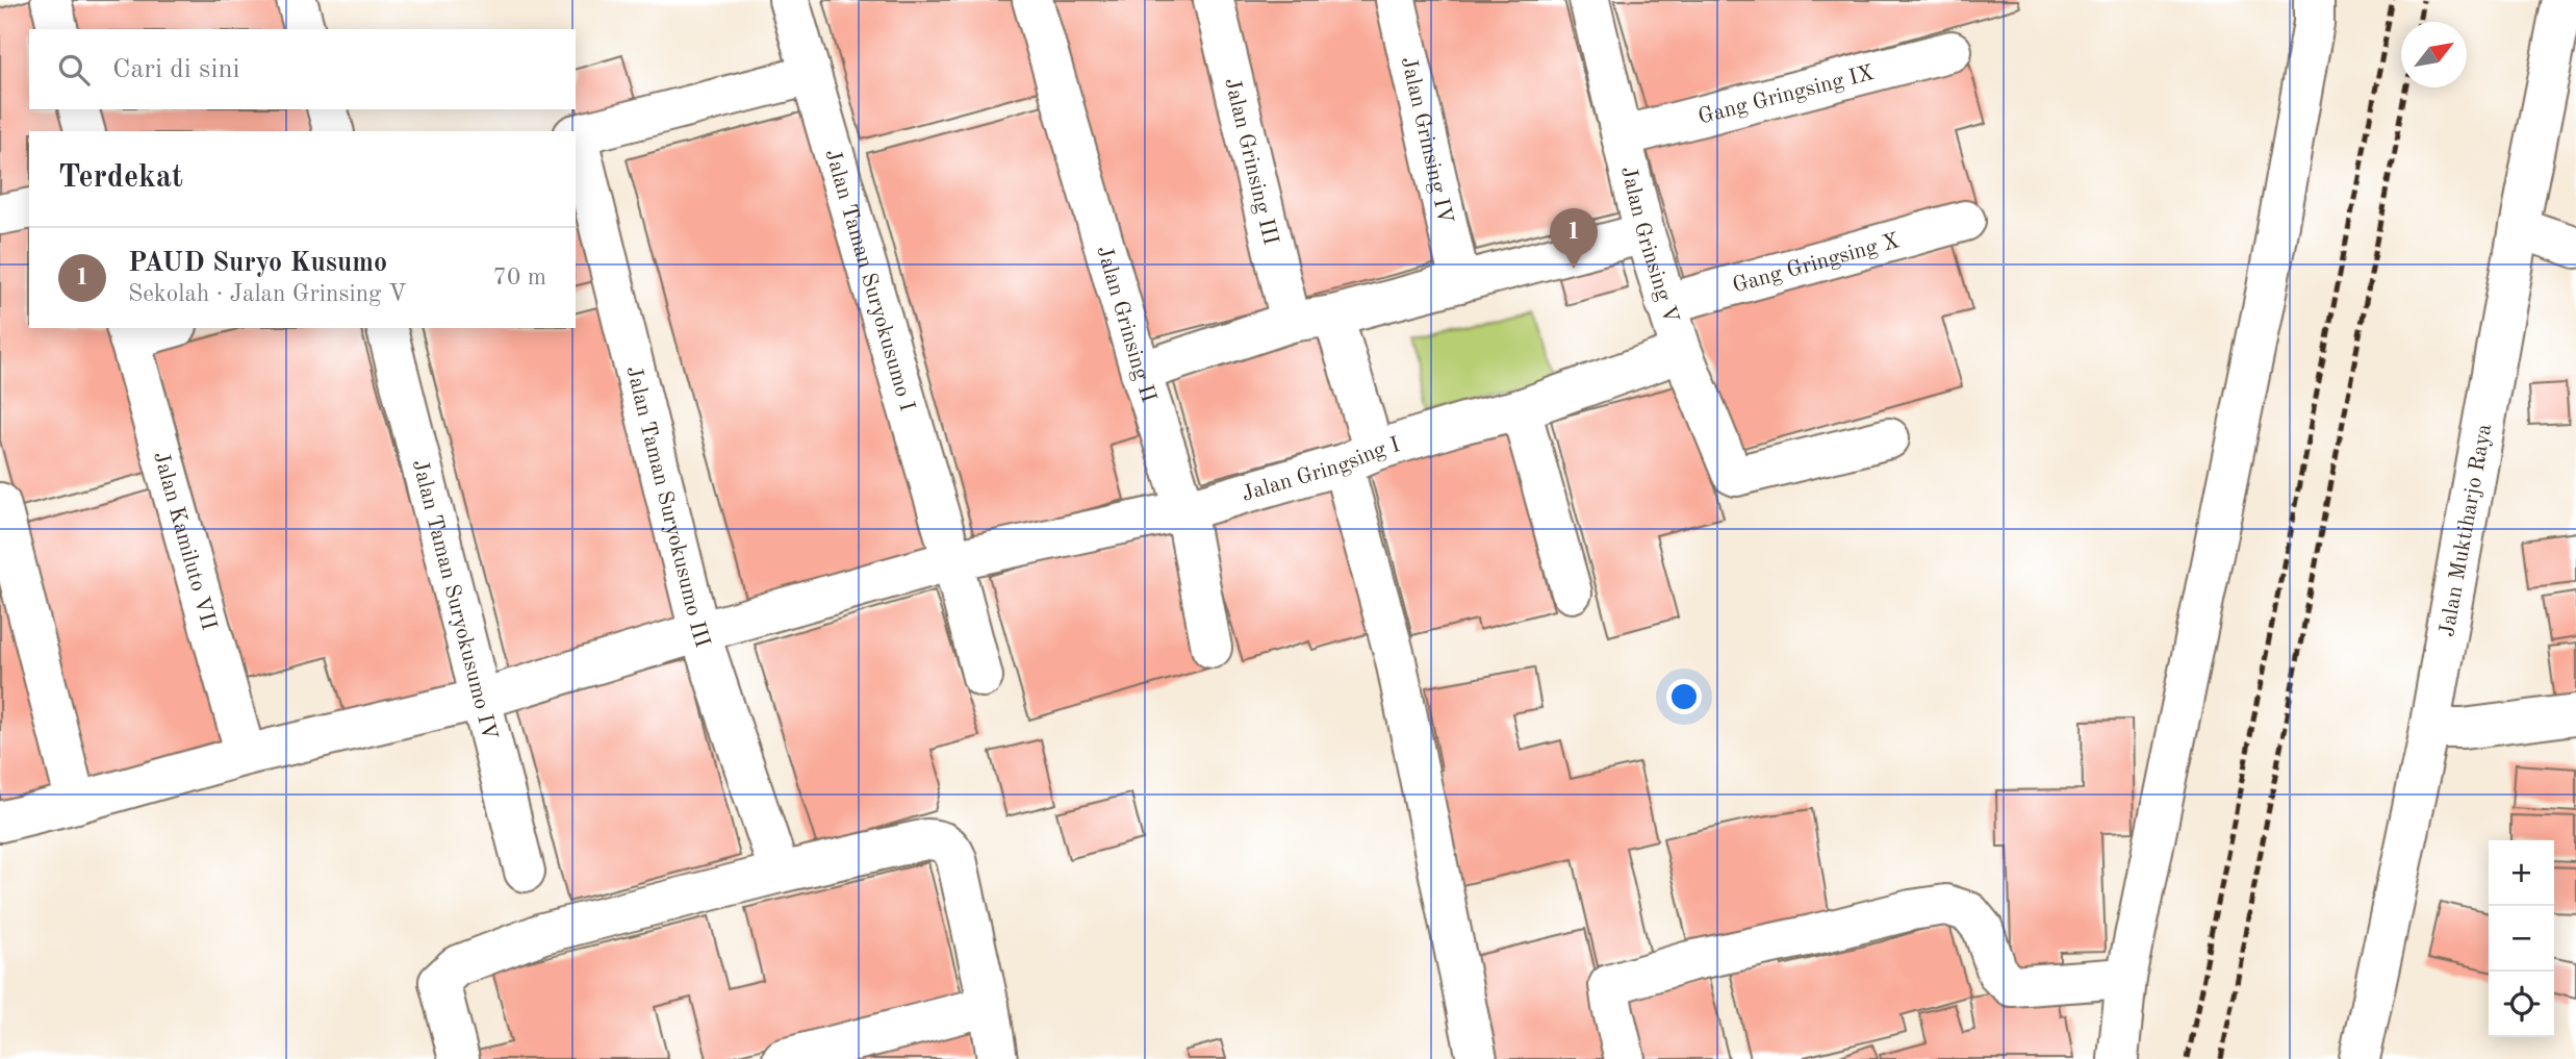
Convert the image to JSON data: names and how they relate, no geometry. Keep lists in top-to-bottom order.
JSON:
{
  "streets": {
    "street": [
      "Gang Gringsing IX",
      "Jalan Grinsing IV",
      "Jalan Grinsing III",
      "Jalan Grinsing V",
      "Gang Gringsing X",
      "Jalan Taman Suryokusumo I",
      "Jalan Grinsing II",
      "Jalan Gringsing I",
      "Jalan Taman Suryokusumo III",
      "Jalan Muktiharjo Raya",
      "Jalan Kamiluto VII",
      "Jalan Taman Suryokusumo IV"
    ]
  },
  "crossings": [
    ["Gang Gringsing IX", "Jalan Grinsing V"],
    ["Jalan Grinsing V", "Gang Gringsing X"],
    ["Jalan Grinsing V", "Jalan Gringsing I"],
    ["Jalan Taman Suryokusumo I", "Jalan Gringsing I"],
    ["Jalan Grinsing II", "Jalan Gringsing I"],
    ["Jalan Gringsing I", "Jalan Taman Suryokusumo III"],
    ["Jalan Gringsing I", "Jalan Kamiluto VII"],
    ["Jalan Gringsing I", "Jalan Taman Suryokusumo IV"]
  ],
  "north": "top right",
  "page": {
    "search": "Cari di sini",
    "heading": "Terdekat",
    "pins": "1",
    "list": [
      {
        "mark": "1",
        "name": "PAUD Suryo Kusumo",
        "note": "Sekolah · Jalan Grinsing V",
        "value": "70 m"
      }
    ],
    "map_buttons": ["+", "−"]
  }
}
